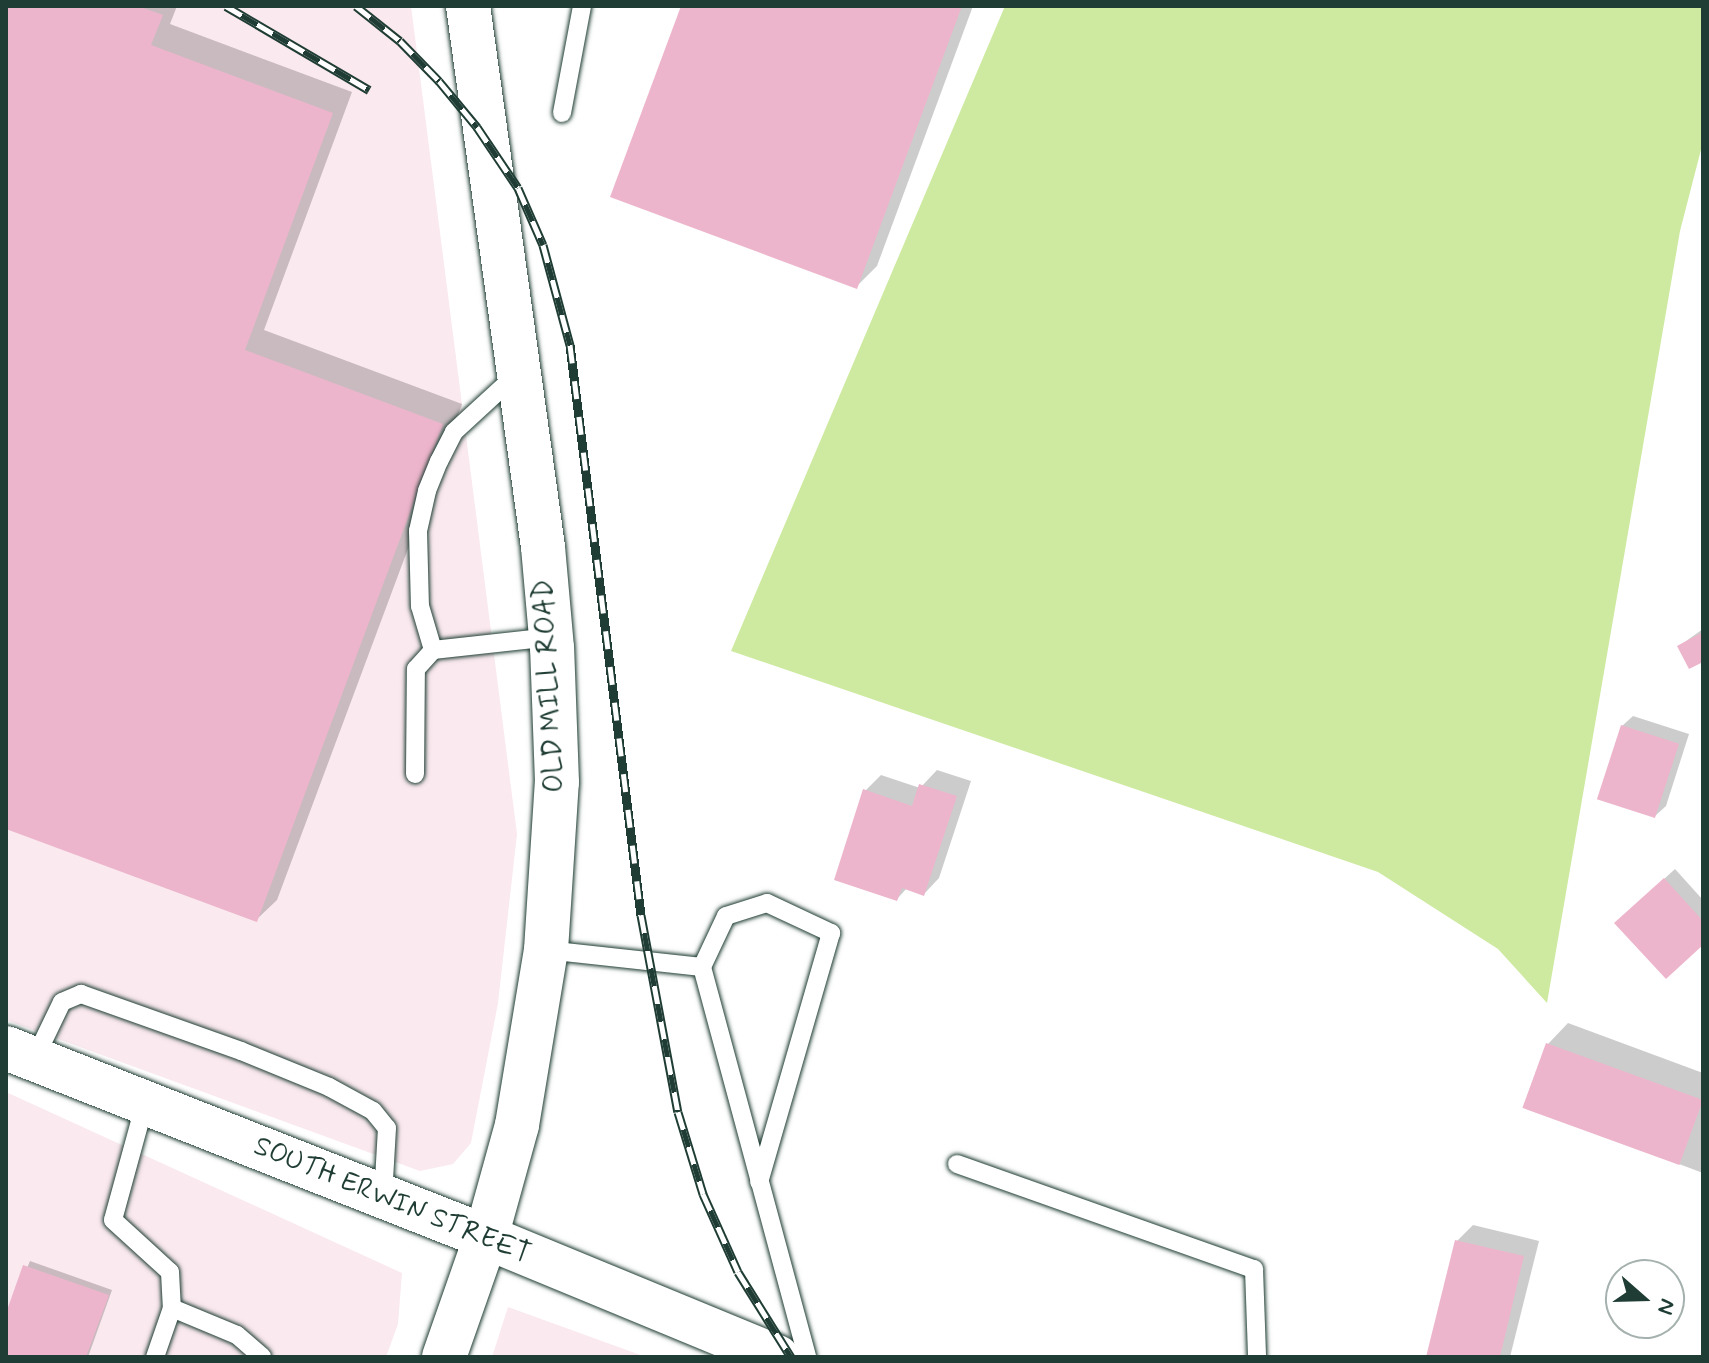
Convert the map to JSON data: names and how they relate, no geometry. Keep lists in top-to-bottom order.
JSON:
{
  "streets": {
    "street": ["OLD MILL ROAD", "SOUTH ERWIN STREET"]
  },
  "crossings": [
    ["OLD MILL ROAD", "SOUTH ERWIN STREET"]
  ],
  "north": "right"
}
